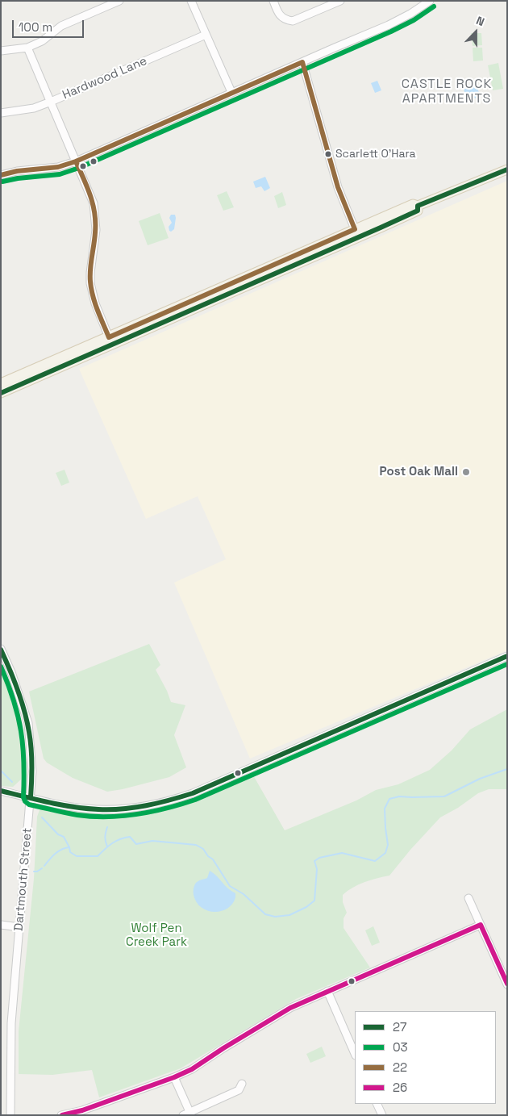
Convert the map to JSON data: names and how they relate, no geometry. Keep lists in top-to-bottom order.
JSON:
{
  "streets": {
    "street": ["Hardwood Lane", "Dartmouth Street"]
  },
  "districts": ["CASTLE ROCK APARTMENTS"],
  "parks": ["Wolf Pen Creek Park"],
  "places": ["Scarlett O'Hara", "Post Oak Mall"],
  "lines": [
    "transit line 03",
    "transit line 22",
    "transit line 27",
    "transit line 26"
  ],
  "legend": [
    "27",
    "03",
    "22",
    "26"
  ],
  "scale_bar": "100 m",
  "north": "top"
}
